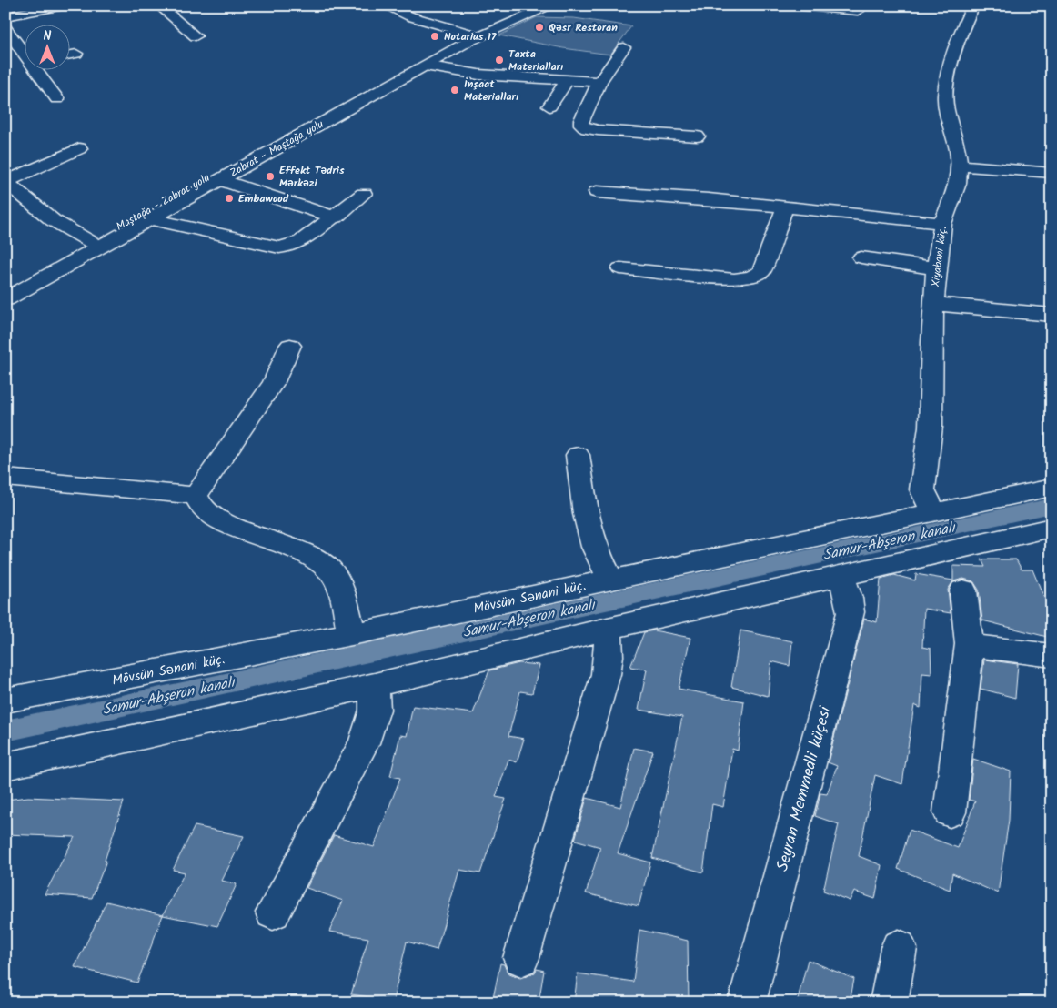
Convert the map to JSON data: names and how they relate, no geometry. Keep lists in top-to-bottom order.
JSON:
{
  "streets": {
    "street": [
      "Zabrat - Maştağa yolu",
      "Maştağa - Zabrat yolu",
      "Xiyabani küç.",
      "Mövsün Sənani küç.",
      "Seyran Memmedli küçesi"
    ]
  },
  "crossings": [
    ["Xiyabani küç.", "Mövsün Sənani küç."]
  ],
  "water": ["Samur-Abşeron kanalı"],
  "places": [
    "Qəsr Restoran",
    "Notarius 17",
    "Taxta Materialları",
    "İnşaat Materialları",
    "Effekt Tədris Mərkəzi",
    "Embawood"
  ],
  "north": "top"
}
